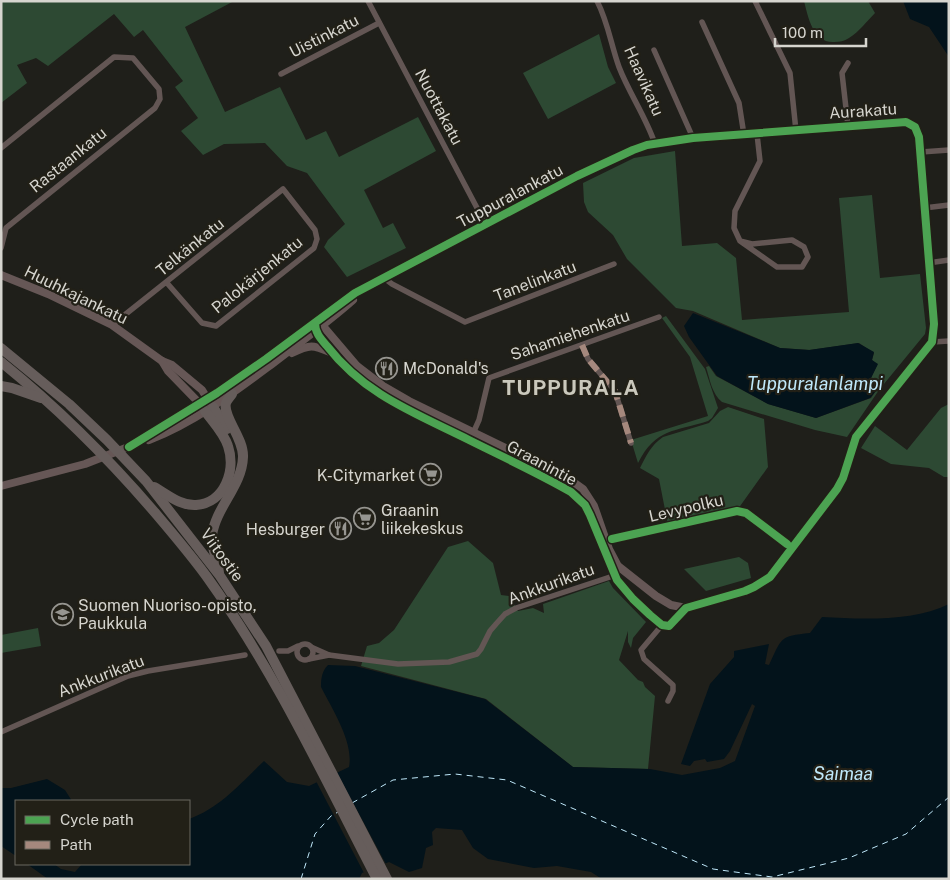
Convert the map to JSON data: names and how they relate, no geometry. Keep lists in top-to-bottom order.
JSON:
{
  "streets": {
    "highway": ["Viitostie"],
    "street": [
      "Uistinkatu",
      "Haavikatu",
      "Nuottakatu",
      "Aurakatu",
      "Rastaankatu",
      "Tuppuralankatu",
      "Telkänkatu",
      "Palokärjenkatu",
      "Tanelinkatu",
      "Huuhkajankatu",
      "Sahamiehenkatu",
      "Graanintie",
      "Ankkurikatu"
    ],
    "cycle path": ["Levypolku"]
  },
  "crossings": [
    ["Uistinkatu", "Nuottakatu"],
    ["Haavikatu", "Aurakatu"],
    ["Haavikatu", "Tuppuralankatu"],
    ["Nuottakatu", "Tuppuralankatu"],
    ["Aurakatu", "Tuppuralankatu"],
    ["Tuppuralankatu", "Tanelinkatu"],
    ["Tuppuralankatu", "Huuhkajankatu"],
    ["Tuppuralankatu", "Graanintie"],
    ["Telkänkatu", "Palokärjenkatu"],
    ["Telkänkatu", "Huuhkajankatu"],
    ["Sahamiehenkatu", "Graanintie"],
    ["Graanintie", "Ankkurikatu"]
  ],
  "districts": ["TUPPURALA"],
  "water": ["Tuppuralanlampi", "Saimaa"],
  "places": {
    "restaurant": ["McDonald's", "Hesburger"],
    "supermarket": ["K-Citymarket", "Graanin liikekeskus"],
    "school or university": ["Suomen Nuoriso-opisto, Paukkula"]
  },
  "legend": ["Cycle path", "Path"],
  "scale_bar": "100 m"
}
